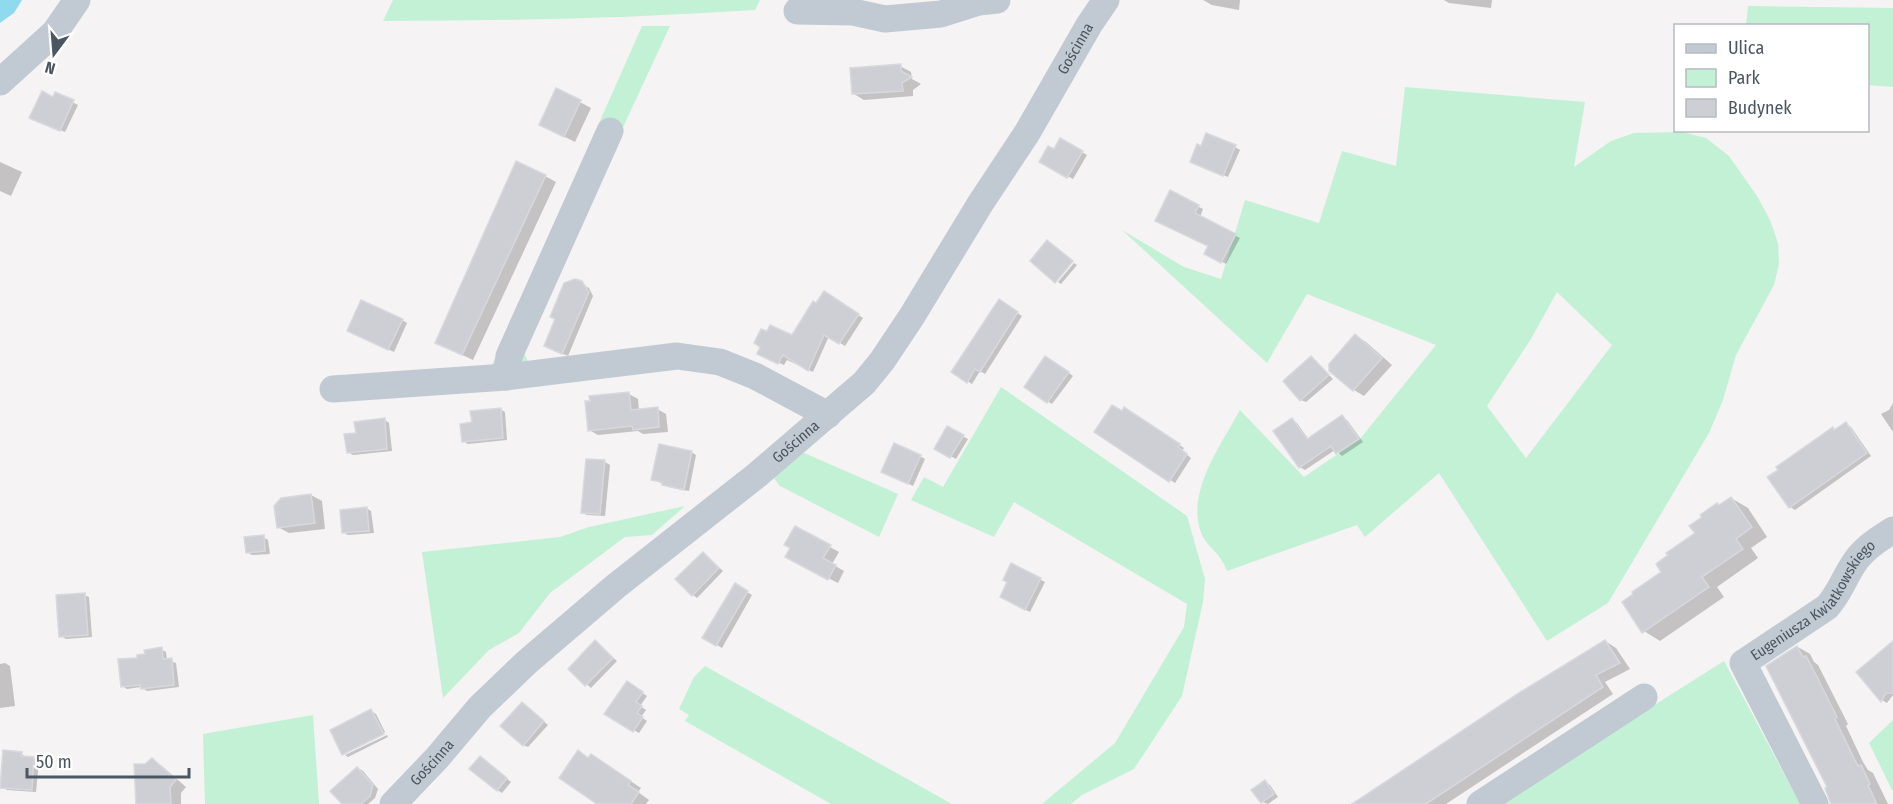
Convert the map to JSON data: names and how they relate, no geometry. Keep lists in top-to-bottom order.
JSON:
{
  "streets": {
    "street": ["Gościnna", "Eugeniusza Kwiatkowskiego"]
  },
  "legend": ["Ulica", "Park", "Budynek"],
  "scale_bar": "50 m",
  "north": "bottom"
}
